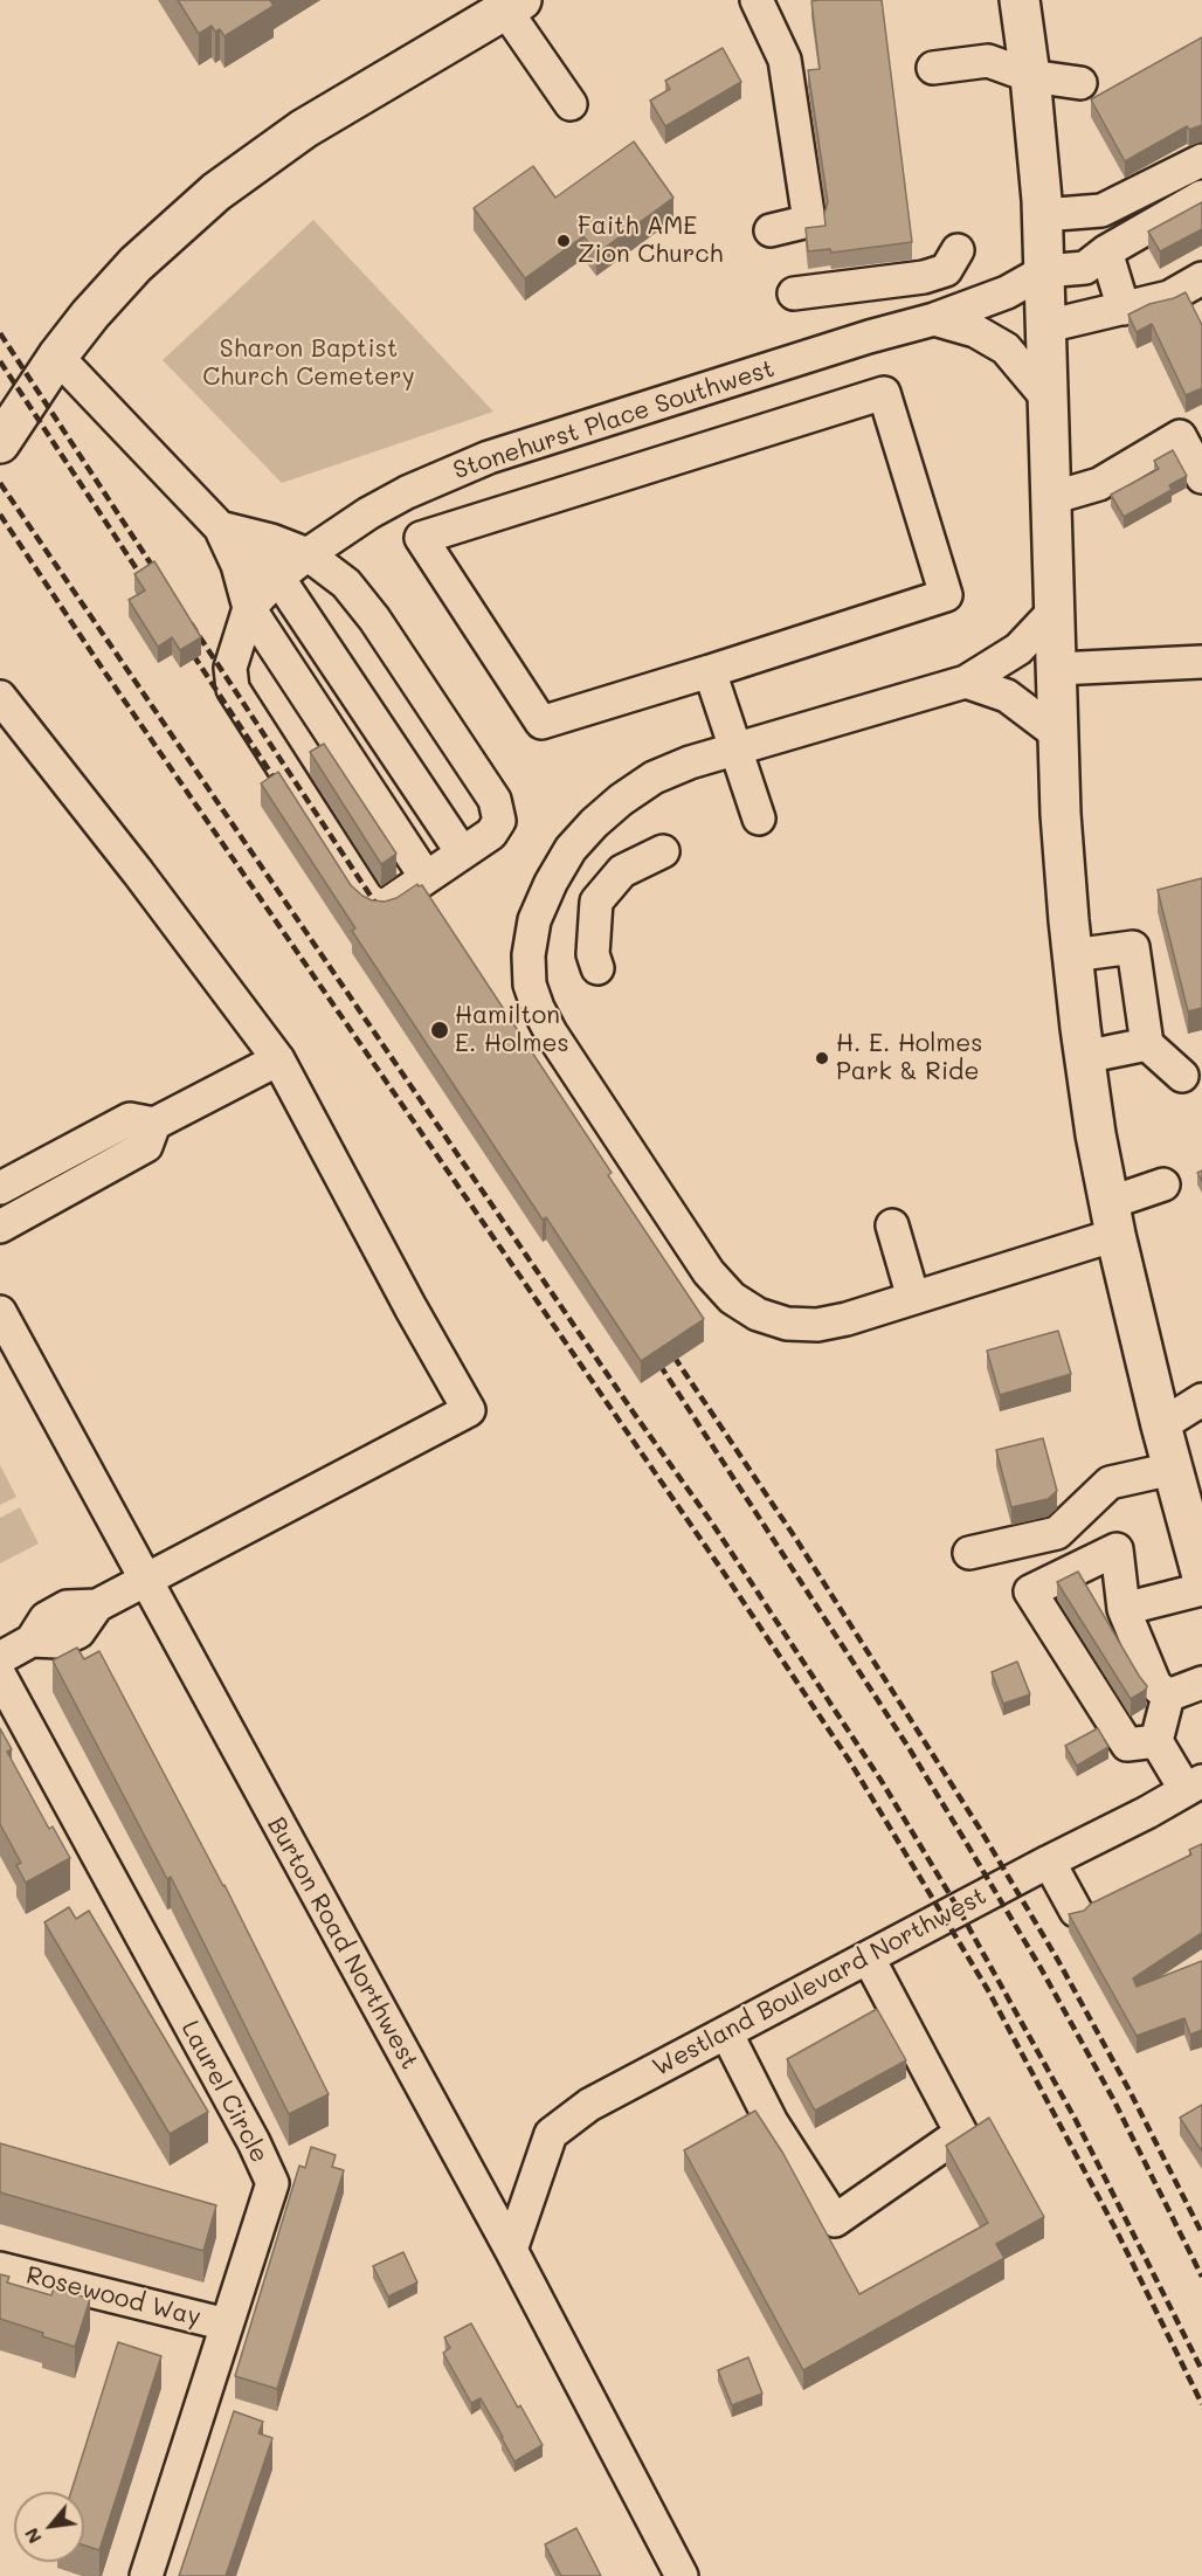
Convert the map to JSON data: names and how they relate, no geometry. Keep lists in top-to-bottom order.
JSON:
{
  "streets": {
    "street": [
      "Stonehurst Place Southwest",
      "Burton Road Northwest",
      "Westland Boulevard Northwest",
      "Laurel Circle",
      "Rosewood Way"
    ]
  },
  "crossings": [
    ["Burton Road Northwest", "Westland Boulevard Northwest"],
    ["Laurel Circle", "Rosewood Way"]
  ],
  "parks": ["Sharon Baptist Church Cemetery"],
  "places": ["Faith AME Zion Church", "Hamilton E. Holmes", "H. E. Holmes Park & Ride"],
  "north": "bottom left"
}
